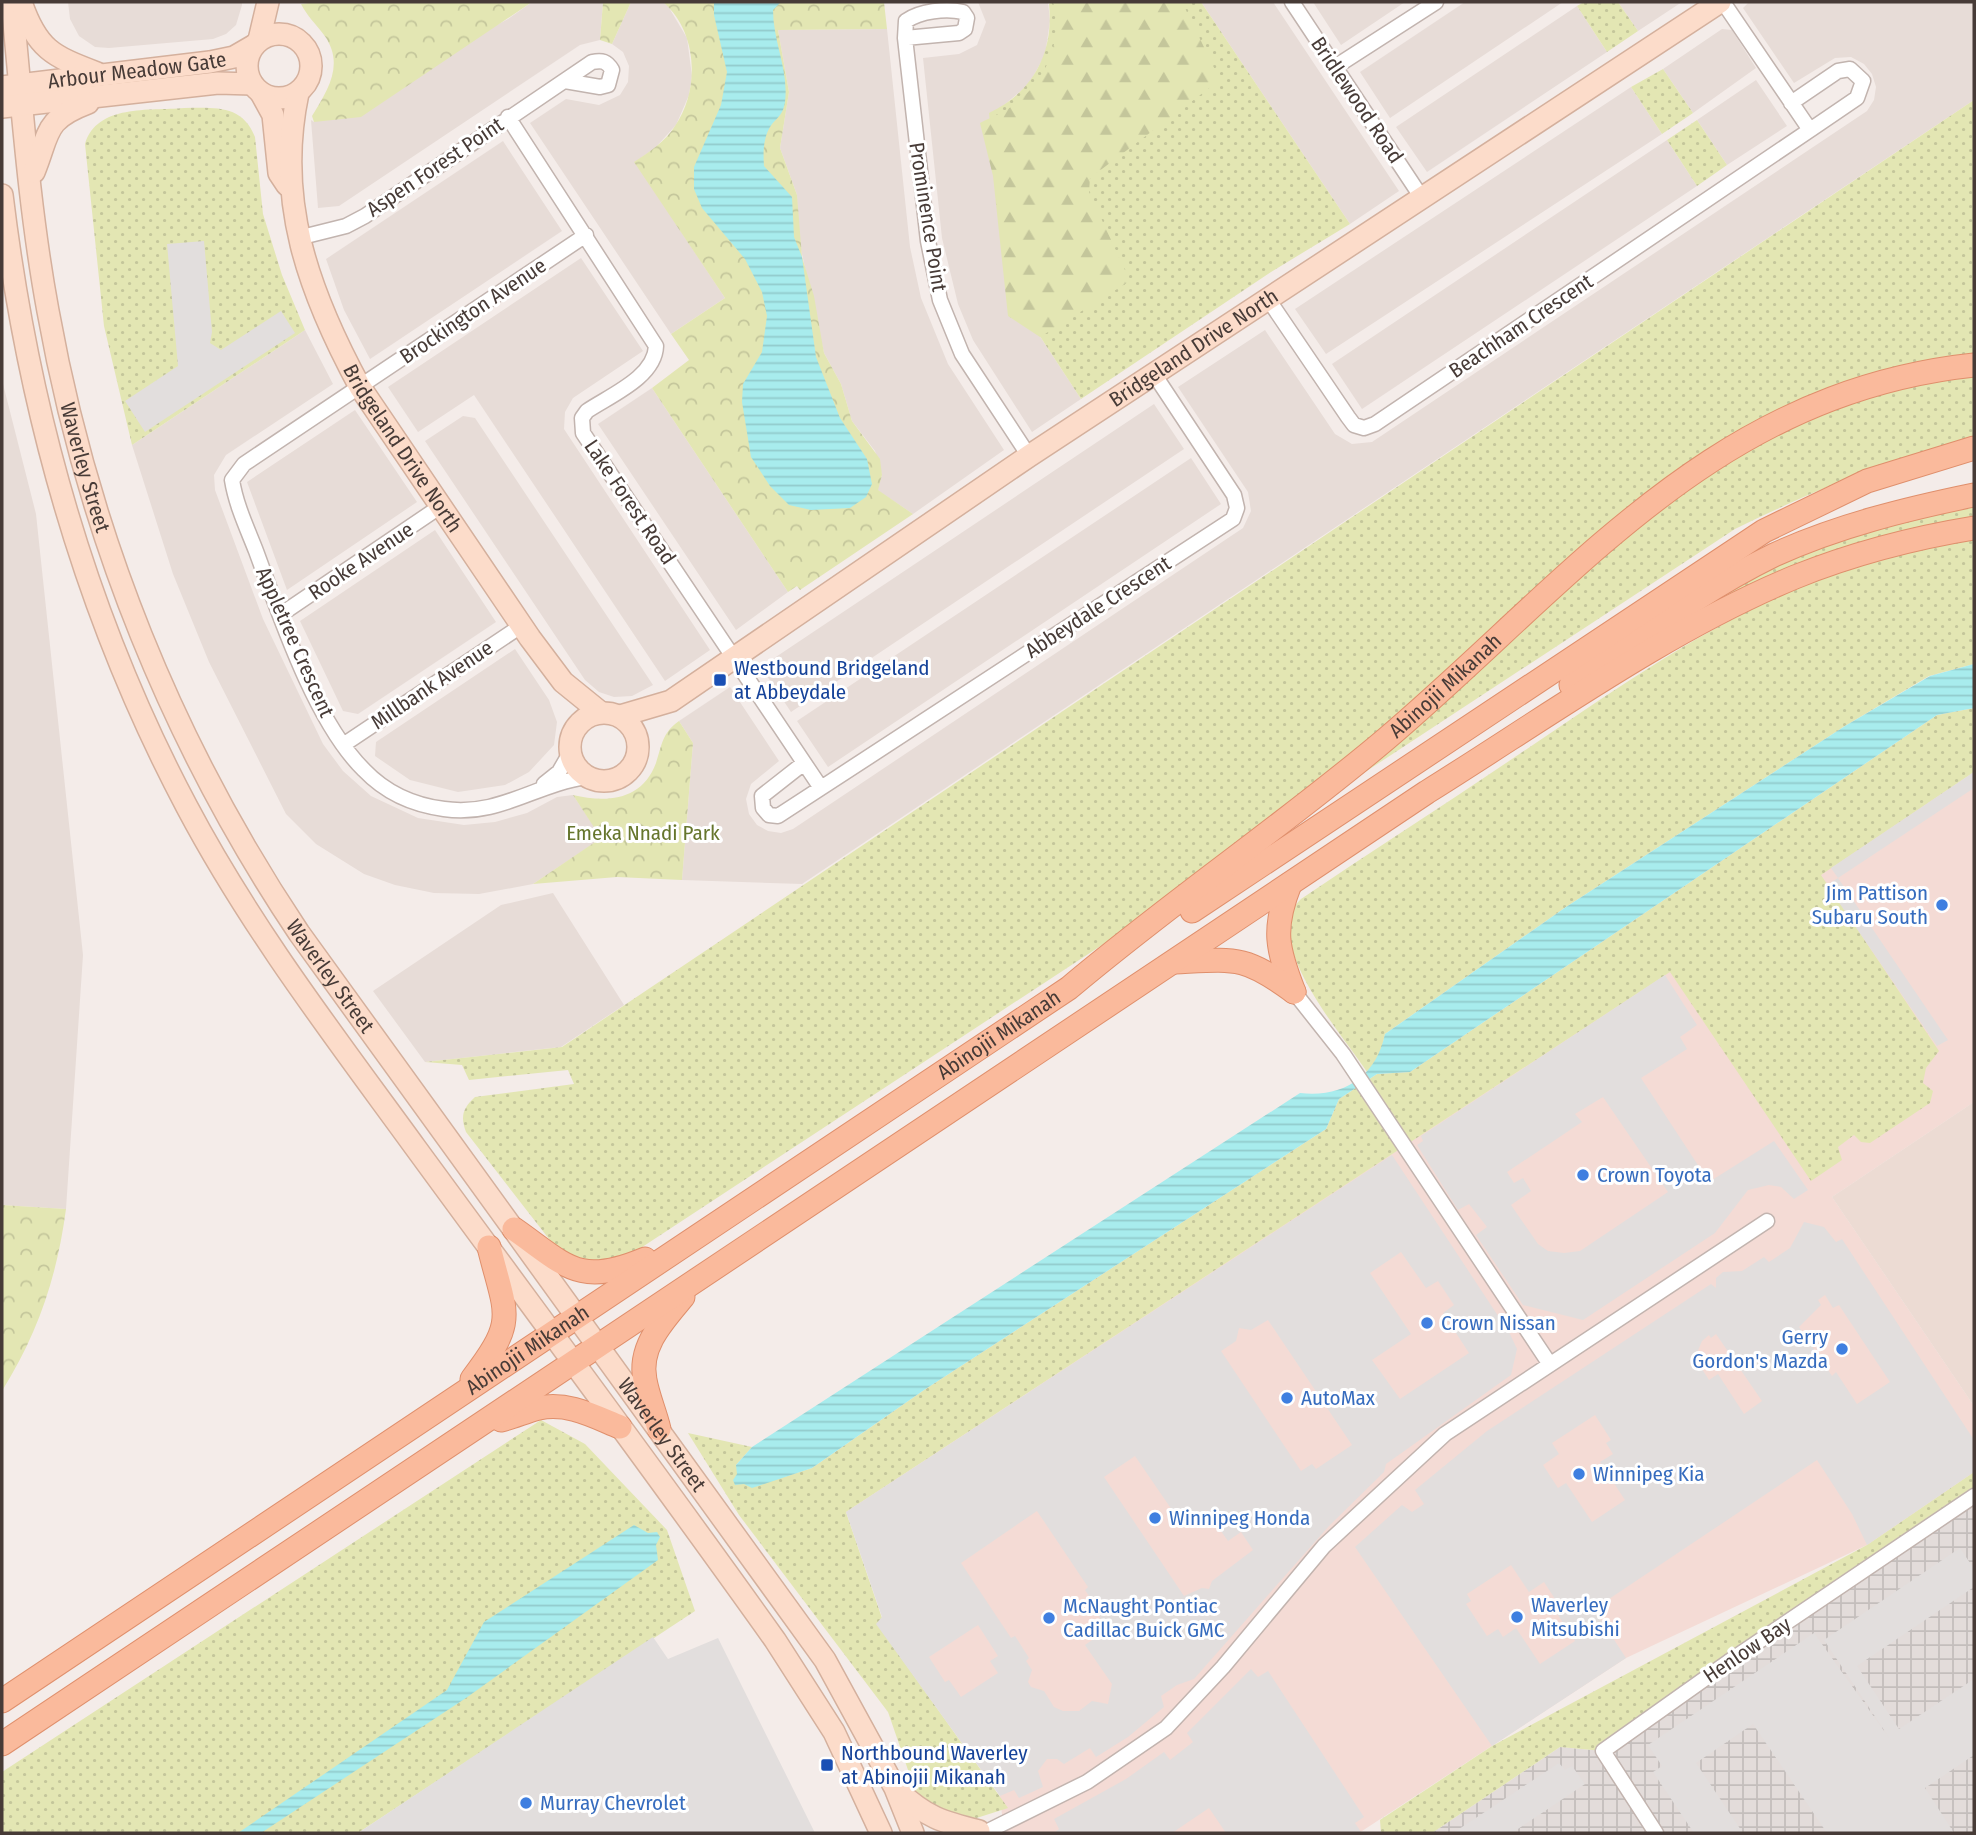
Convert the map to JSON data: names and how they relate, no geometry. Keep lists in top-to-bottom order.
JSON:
{
  "streets": {
    "main road": [
      "Arbour Meadow Gate",
      "Bridgeland Drive North",
      "Waverley Street",
      "Abinojii Mikanah"
    ],
    "street": [
      "Bridlewood Road",
      "Aspen Forest Point",
      "Prominence Point",
      "Brockington Avenue",
      "Beachham Crescent",
      "Lake Forest Road",
      "Rooke Avenue",
      "Abbeydale Crescent",
      "Appletree Crescent",
      "Millbank Avenue",
      "Henlow Bay"
    ]
  },
  "crossings": [
    ["Arbour Meadow Gate", "Bridgeland Drive North"],
    ["Arbour Meadow Gate", "Waverley Street"],
    ["Bridlewood Road", "Bridgeland Drive North"],
    ["Aspen Forest Point", "Bridgeland Drive North"],
    ["Aspen Forest Point", "Lake Forest Road"],
    ["Prominence Point", "Bridgeland Drive North"],
    ["Brockington Avenue", "Bridgeland Drive North"],
    ["Brockington Avenue", "Lake Forest Road"],
    ["Brockington Avenue", "Appletree Crescent"],
    ["Beachham Crescent", "Bridgeland Drive North"],
    ["Bridgeland Drive North", "Lake Forest Road"],
    ["Bridgeland Drive North", "Rooke Avenue"],
    ["Bridgeland Drive North", "Abbeydale Crescent"],
    ["Bridgeland Drive North", "Appletree Crescent"],
    ["Bridgeland Drive North", "Millbank Avenue"],
    ["Waverley Street", "Abinojii Mikanah"],
    ["Rooke Avenue", "Appletree Crescent"],
    ["Appletree Crescent", "Millbank Avenue"]
  ],
  "parks": ["Emeka Nnadi Park"],
  "places": {
    "transit": ["Westbound Bridgeland at Abbeydale", "Northbound Waverley at Abinojii Mikanah"],
    "other": [
      "Jim Pattison Subaru South",
      "Crown Toyota",
      "Crown Nissan",
      "Gerry Gordon's Mazda",
      "AutoMax",
      "Winnipeg Kia",
      "Winnipeg Honda",
      "Waverley Mitsubishi",
      "McNaught Pontiac Cadillac Buick GMC",
      "Murray Chevrolet"
    ]
  }
}
